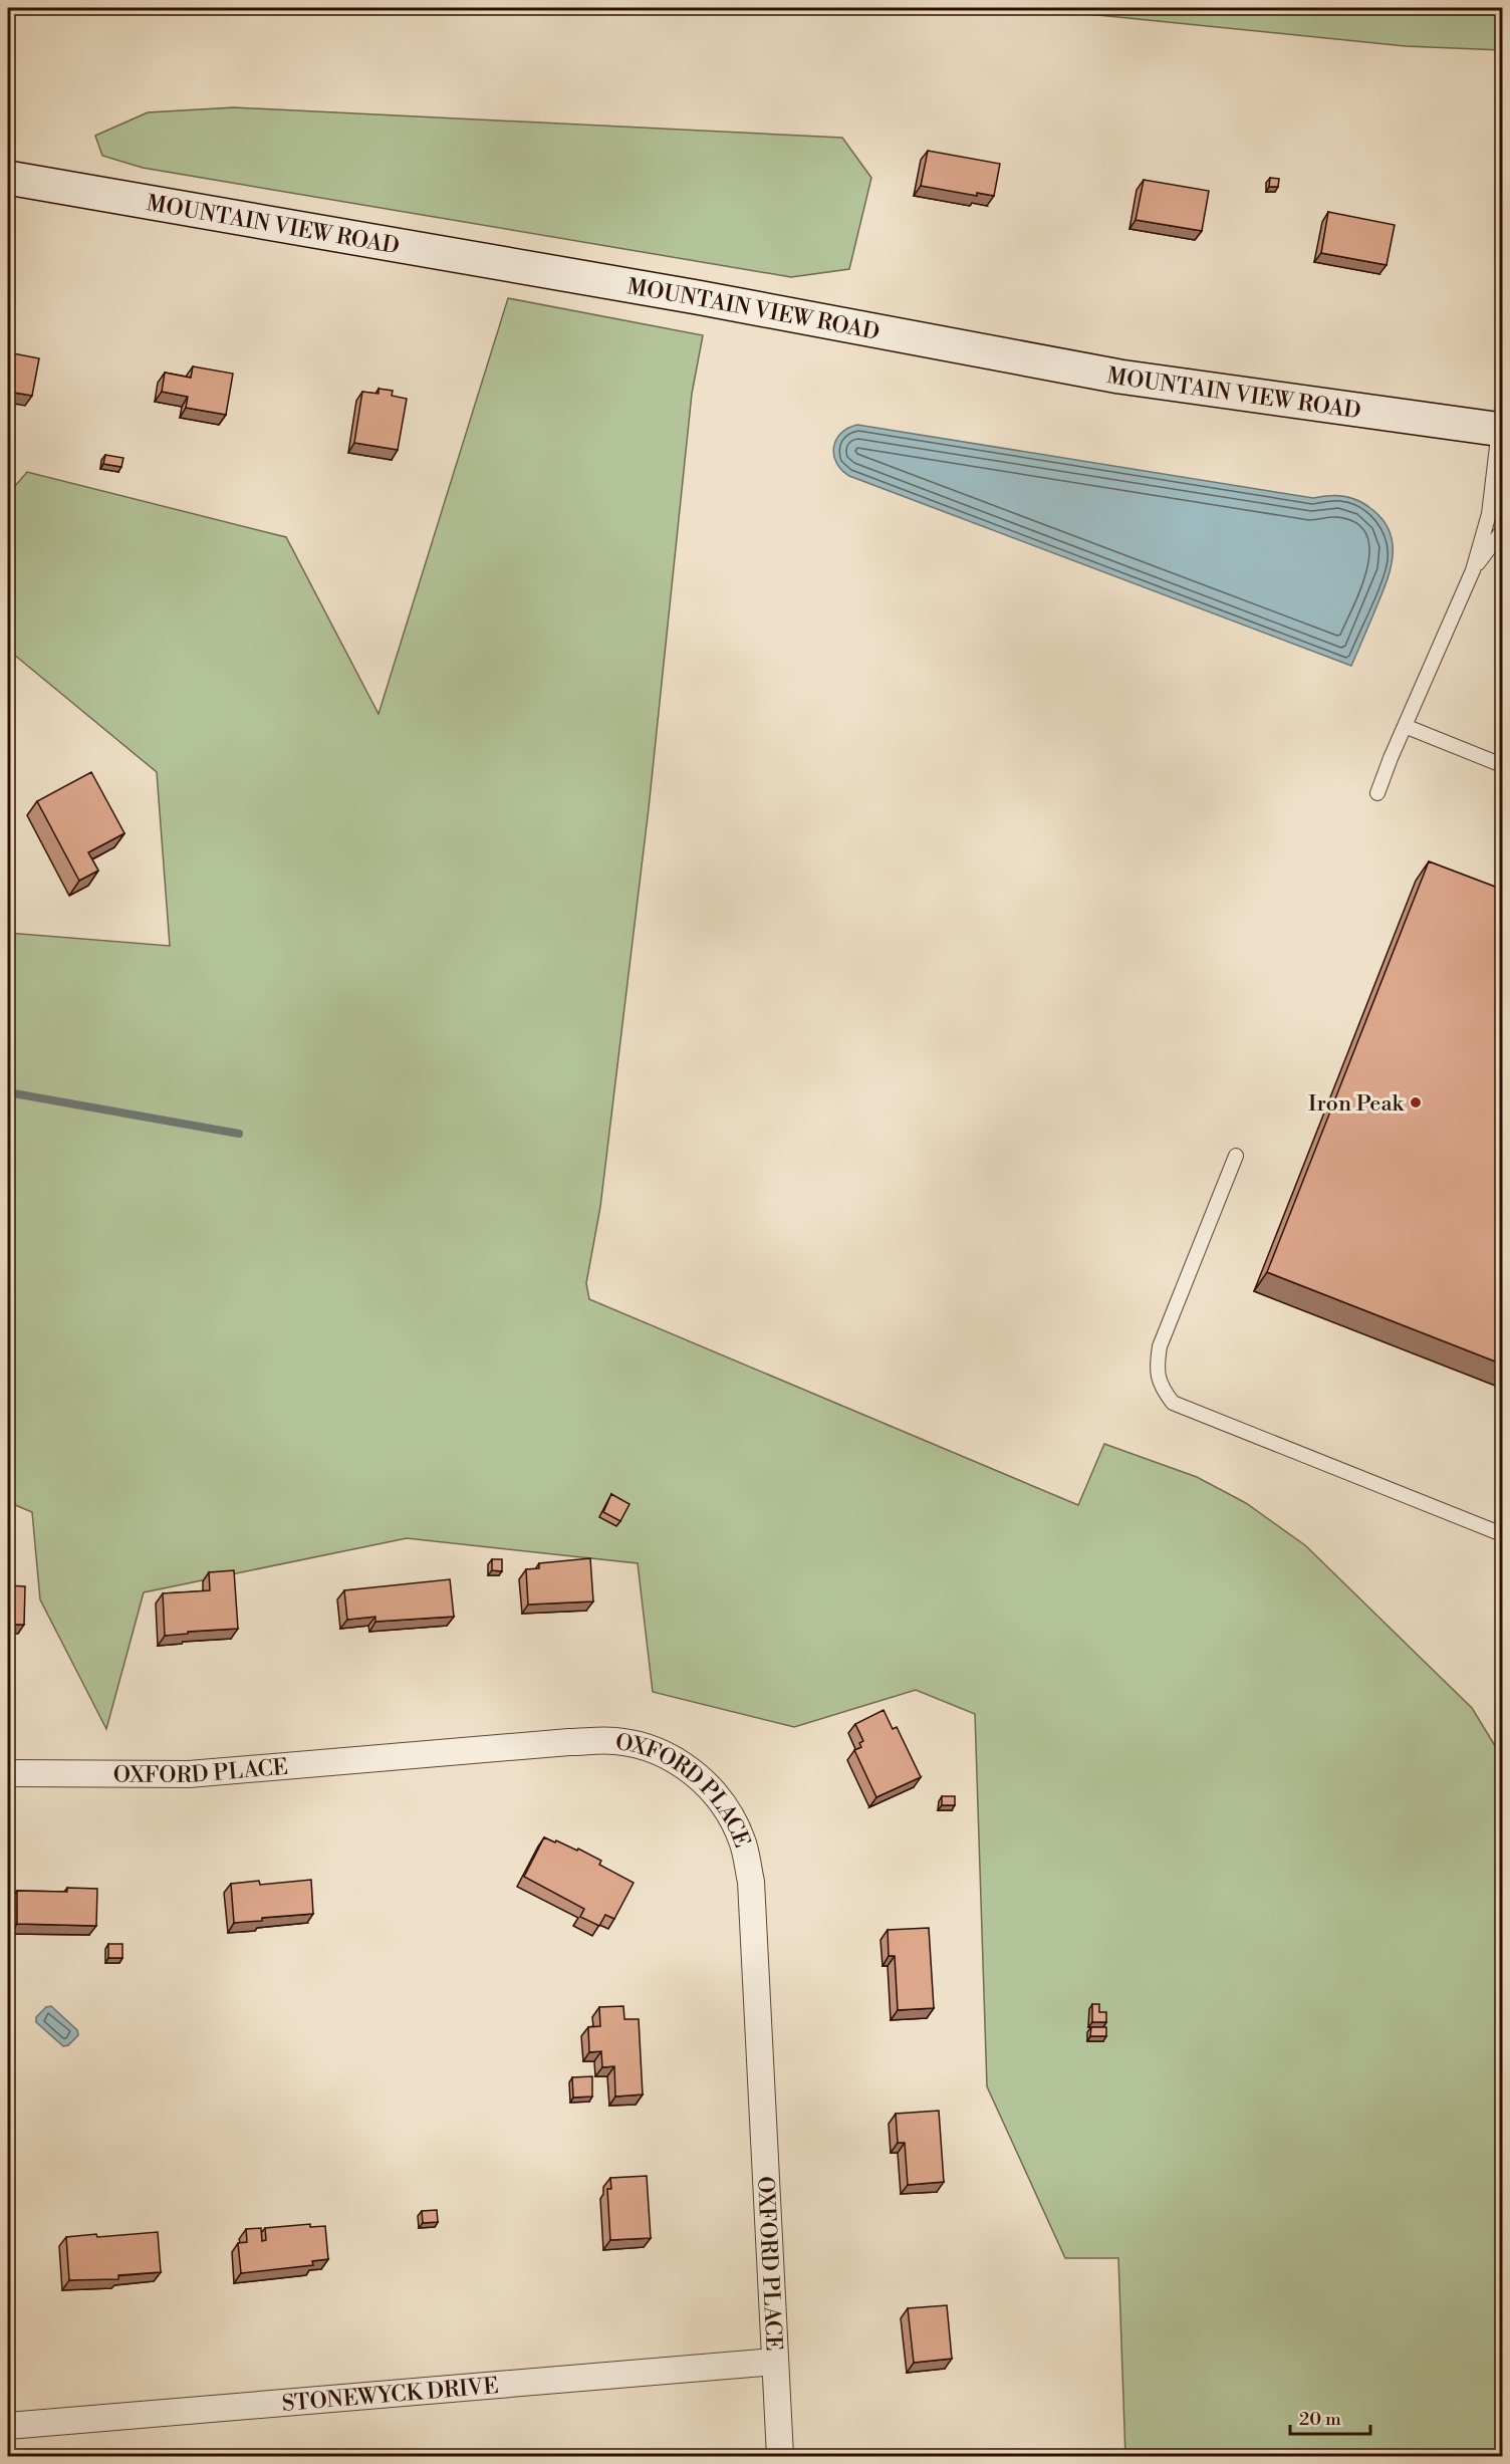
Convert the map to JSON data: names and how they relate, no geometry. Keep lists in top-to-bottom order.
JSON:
{
  "streets": {
    "street": ["MOUNTAIN VIEW ROAD", "OXFORD PLACE", "STONEWYCK DRIVE"]
  },
  "crossings": [
    ["OXFORD PLACE", "STONEWYCK DRIVE"]
  ],
  "places": ["Iron Peak"],
  "scale_bar": "20 m"
}
